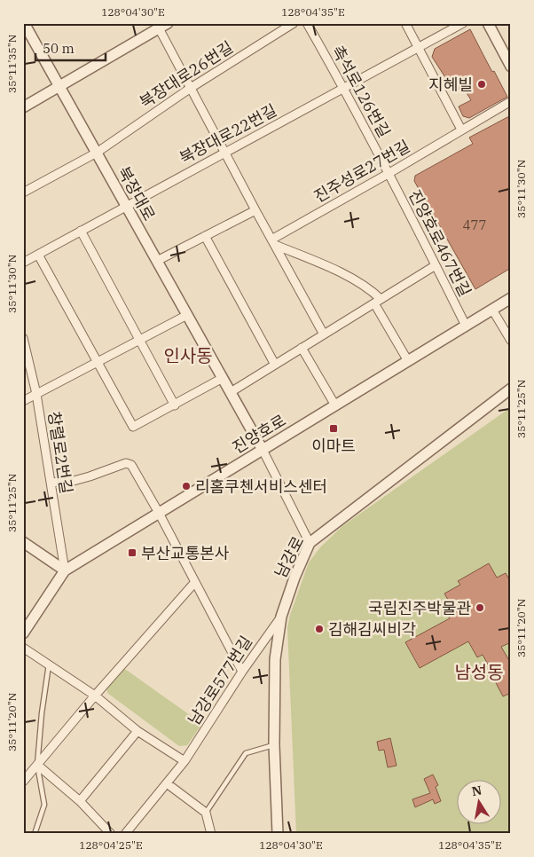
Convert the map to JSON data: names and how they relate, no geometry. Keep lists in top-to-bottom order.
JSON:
{
  "streets": {
    "street": [
      "북장대로26번길",
      "촉석로126번길",
      "북장대로22번길",
      "진주성로27번길",
      "북장대로",
      "진양호로467번길",
      "진양호로",
      "창렬로2번길",
      "남강로",
      "남강로577번길"
    ]
  },
  "crossings": [
    ["북장대로26번길", "북장대로"],
    ["촉석로126번길", "북장대로22번길"],
    ["촉석로126번길", "진주성로27번길"],
    ["촉석로126번길", "진양호로467번길"],
    ["북장대로22번길", "북장대로"],
    ["진주성로27번길", "진양호로467번길"],
    ["북장대로", "진양호로"],
    ["진양호로467번길", "진양호로"],
    ["진양호로", "창렬로2번길"],
    ["남강로", "남강로577번길"]
  ],
  "districts": ["인사동", "남성동"],
  "places": {
    "other": [
      "지혜빌",
      "리홈쿠첸서비스센터",
      "국립진주박물관",
      "김해김씨비각"
    ],
    "transit": ["이마트", "부산교통본사"]
  },
  "house_numbers": ["477"],
  "scale_bar": "50 m",
  "north": "top",
  "coordinates": [
    "128°04'30\"E",
    "128°04'35\"E",
    "35°11'35\"N",
    "35°11'30\"N",
    "35°11'25\"N",
    "35°11'20\"N",
    "128°04'25\"E"
  ]
}
